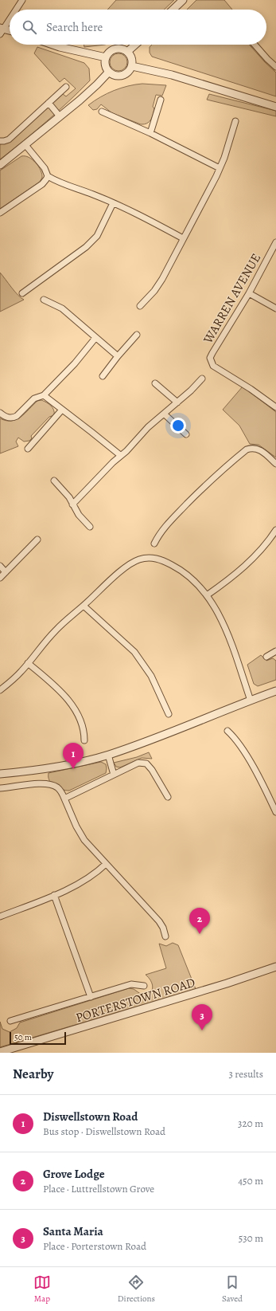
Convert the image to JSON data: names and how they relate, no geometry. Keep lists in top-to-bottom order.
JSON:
{
  "streets": {
    "street": ["WARREN AVENUE", "PORTERSTOWN ROAD"]
  },
  "scale_bar": "50 m",
  "page": {
    "search": "Search here",
    "pins": ["1", "2", "3"],
    "scale": "50 m",
    "heading": ["Nearby", "3 results"],
    "list": [
      {
        "mark": "1",
        "name": "Diswellstown Road",
        "note": "Bus stop · Diswellstown Road",
        "value": "320 m"
      },
      {
        "mark": "2",
        "name": "Grove Lodge",
        "note": "Place · Luttrellstown Grove",
        "value": "450 m"
      },
      {
        "mark": "3",
        "name": "Santa Maria",
        "note": "Place · Porterstown Road",
        "value": "530 m"
      }
    ],
    "nav": ["Map", "Directions", "Saved"]
  }
}
